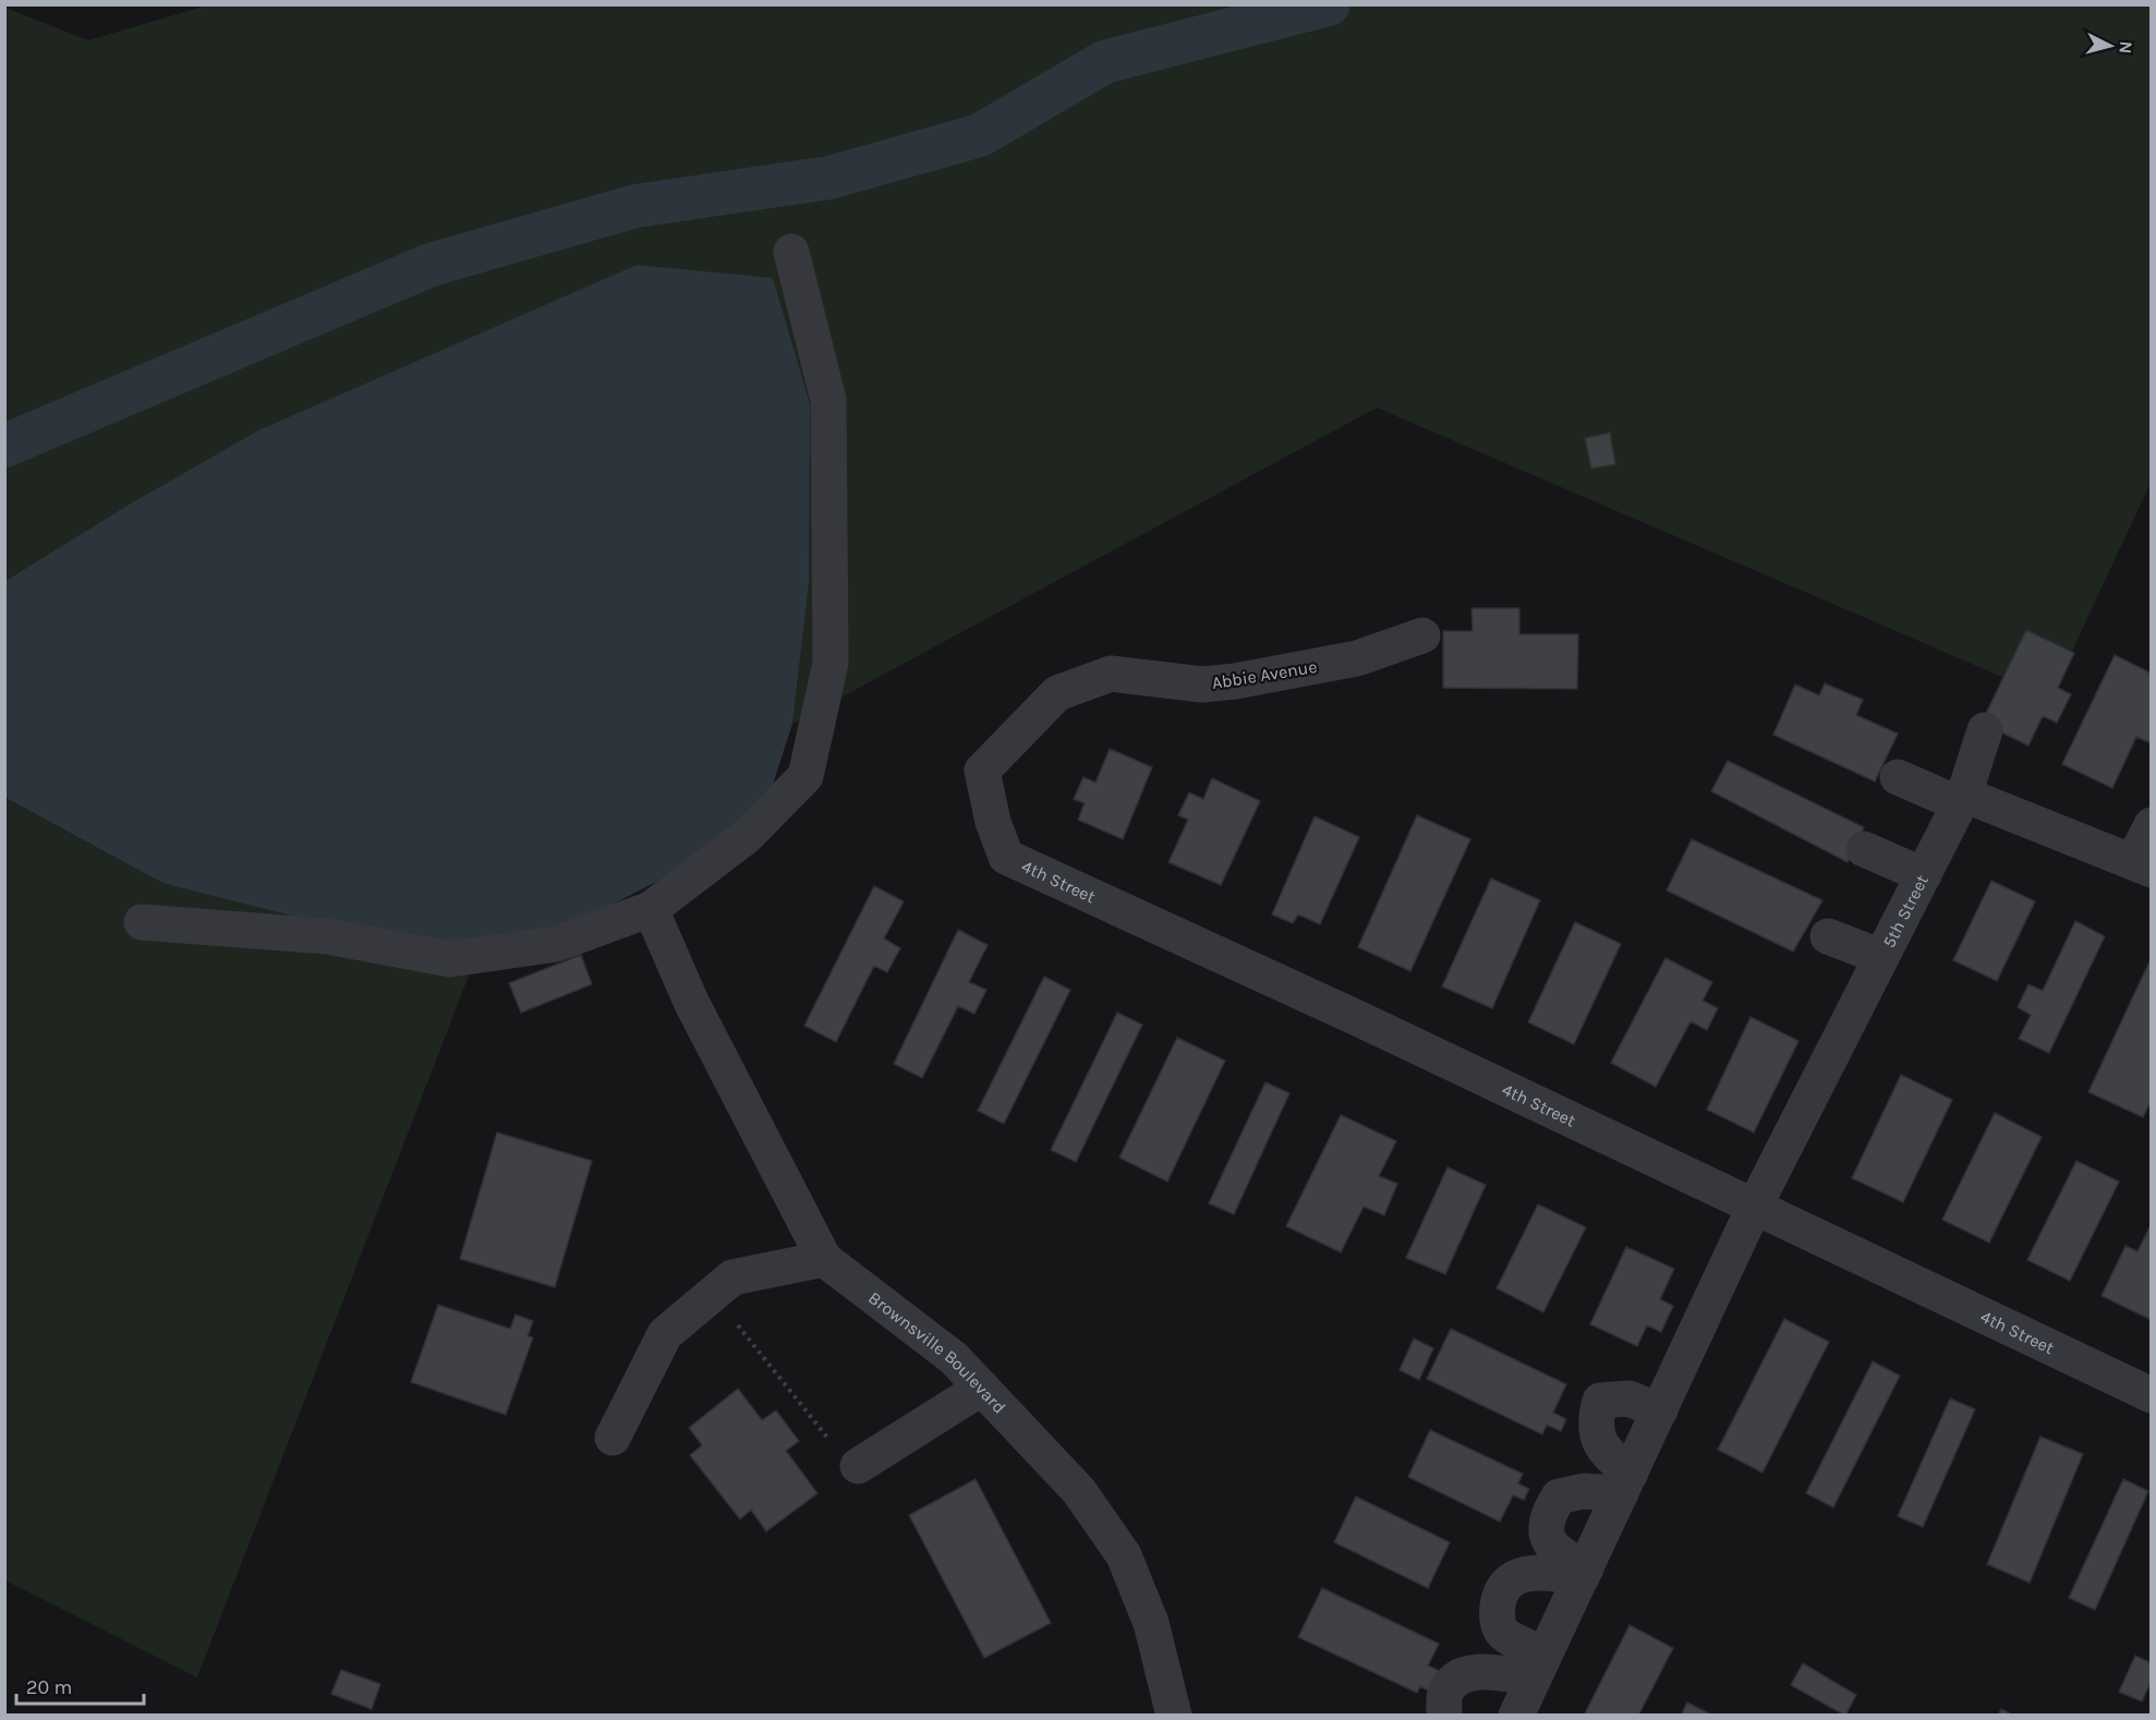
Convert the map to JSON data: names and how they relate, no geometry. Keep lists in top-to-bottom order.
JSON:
{
  "streets": {
    "street": [
      "Abbie Avenue",
      "4th Street",
      "5th Street",
      "Brownsville Boulevard"
    ]
  },
  "crossings": [
    ["Abbie Avenue", "4th Street"],
    ["4th Street", "5th Street"]
  ],
  "scale_bar": "20 m",
  "north": "right"
}
